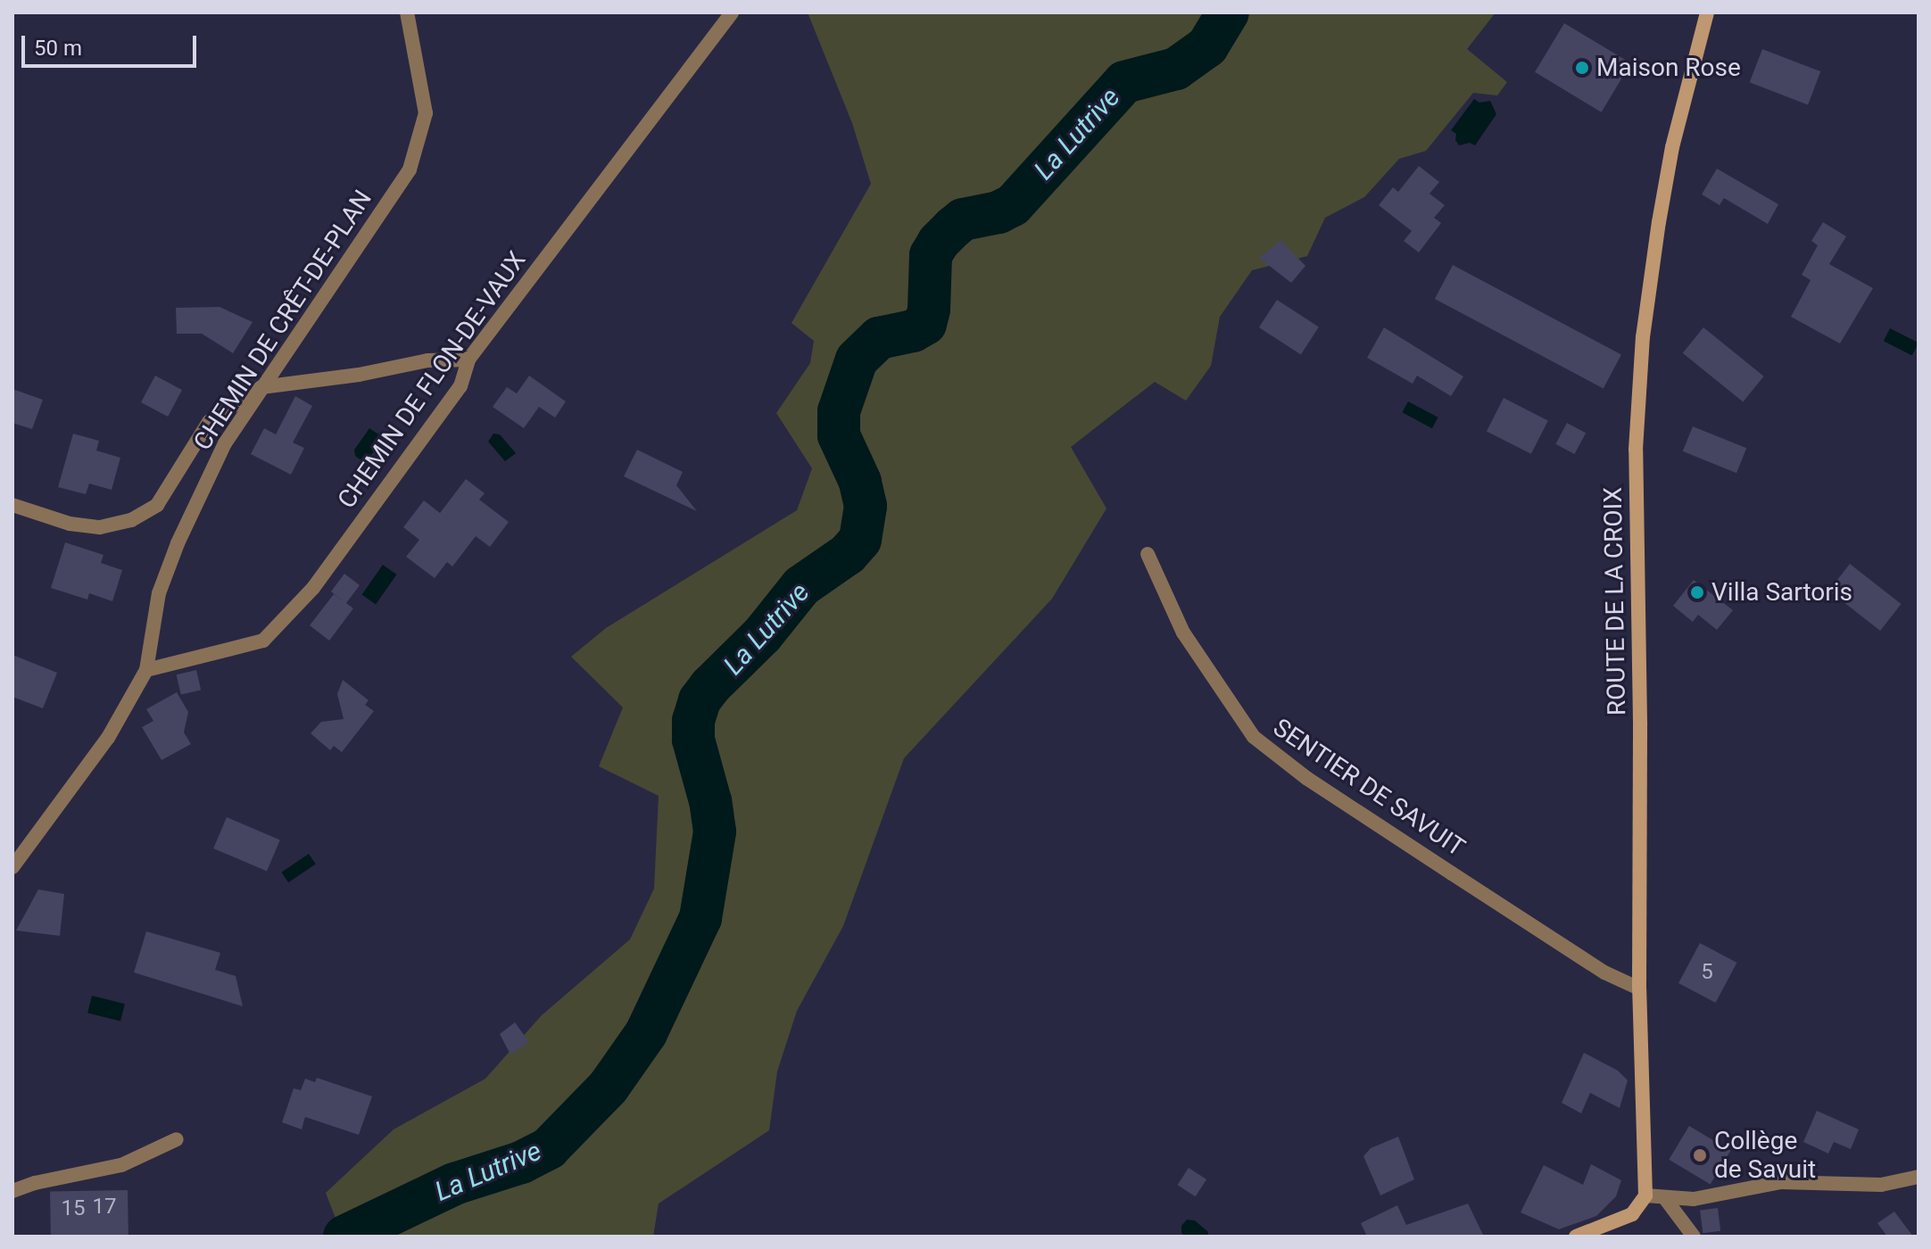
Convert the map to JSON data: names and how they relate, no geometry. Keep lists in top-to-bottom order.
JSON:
{
  "streets": {
    "street": [
      "CHEMIN DE CRÊT-DE-PLAN",
      "CHEMIN DE FLON-DE-VAUX",
      "ROUTE DE LA CROIX",
      "SENTIER DE SAVUIT"
    ]
  },
  "crossings": [
    ["CHEMIN DE CRÊT-DE-PLAN", "CHEMIN DE FLON-DE-VAUX"],
    ["ROUTE DE LA CROIX", "SENTIER DE SAVUIT"]
  ],
  "water": ["La Lutrive"],
  "places": ["Maison Rose", "Villa Sartoris", "Collège de Savuit"],
  "house_numbers": ["5", "17", "15"],
  "scale_bar": "50 m"
}
